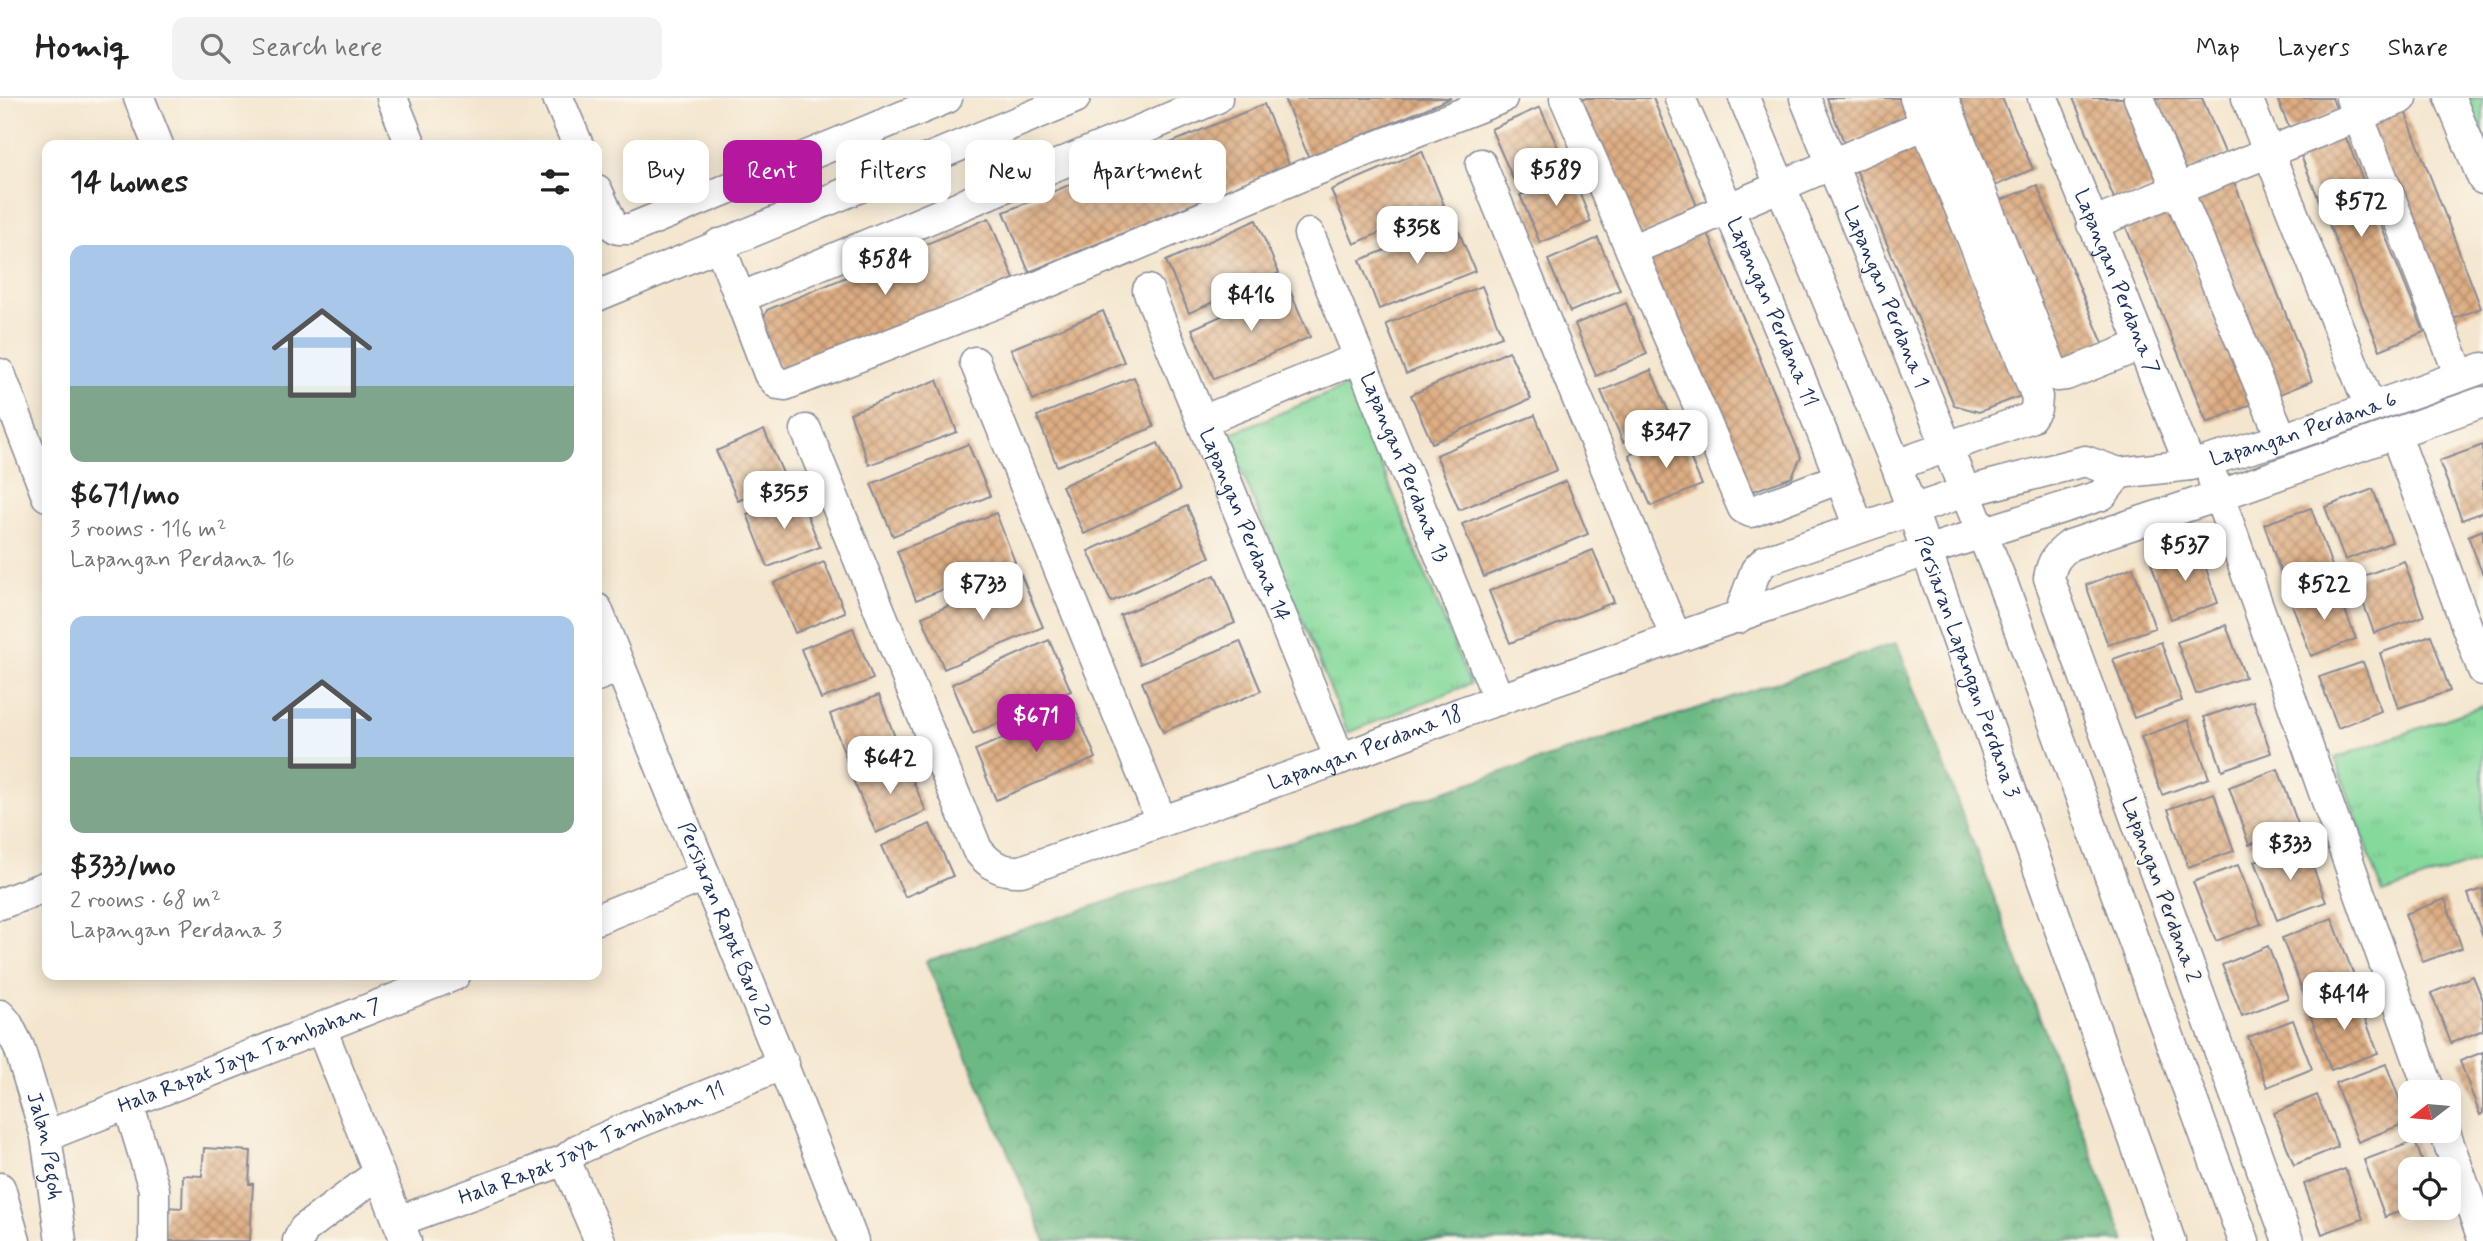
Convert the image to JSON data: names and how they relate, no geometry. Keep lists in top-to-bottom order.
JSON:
{
  "streets": {
    "street": [
      "Lapangan Perdana 7",
      "Lapangan Perdana 1",
      "Lapangan Perdana 11",
      "Lapangan Perdana 6",
      "Lapangan Perdana 13",
      "Lapangan Perdana 14",
      "Persiaran Lapangan Perdana 3",
      "Lapangan Perdana 18",
      "Lapangan Perdana 2",
      "Persiaran Rapat Baru 20",
      "Hala Rapat Jaya Tambahan 7",
      "Hala Rapat Jaya Tambahan 11",
      "Jalan Pegoh"
    ]
  },
  "crossings": [
    ["Lapangan Perdana 7", "Lapangan Perdana 6"],
    ["Lapangan Perdana 7", "Lapangan Perdana 2"],
    ["Lapangan Perdana 1", "Lapangan Perdana 6"],
    ["Lapangan Perdana 1", "Lapangan Perdana 18"],
    ["Lapangan Perdana 6", "Persiaran Lapangan Perdana 3"],
    ["Lapangan Perdana 13", "Lapangan Perdana 18"],
    ["Lapangan Perdana 14", "Lapangan Perdana 18"],
    ["Persiaran Lapangan Perdana 3", "Lapangan Perdana 18"],
    ["Persiaran Rapat Baru 20", "Hala Rapat Jaya Tambahan 11"],
    ["Hala Rapat Jaya Tambahan 7", "Jalan Pegoh"]
  ],
  "north": "left",
  "page": {
    "header": "Homiq",
    "search": "Search here",
    "nav": ["Map", "Layers", "Share"],
    "chip": [
      "Buy",
      "Rent",
      "Filters",
      "New",
      "Apartment"
    ],
    "heading": "14 homes",
    "price": [
      "$589",
      "$572",
      "$358",
      "$584",
      "$416",
      "$347",
      "$355",
      "$537",
      "$733",
      "$522",
      "$671",
      "$642",
      "$333",
      "$414"
    ],
    "list": [
      {
        "name": "$671/mo",
        "note": "3 rooms · 116 m² · Lapangan Perdana 16"
      },
      {
        "name": "$333/mo",
        "note": "2 rooms · 68 m² · Lapangan Perdana 3"
      }
    ]
  }
}
